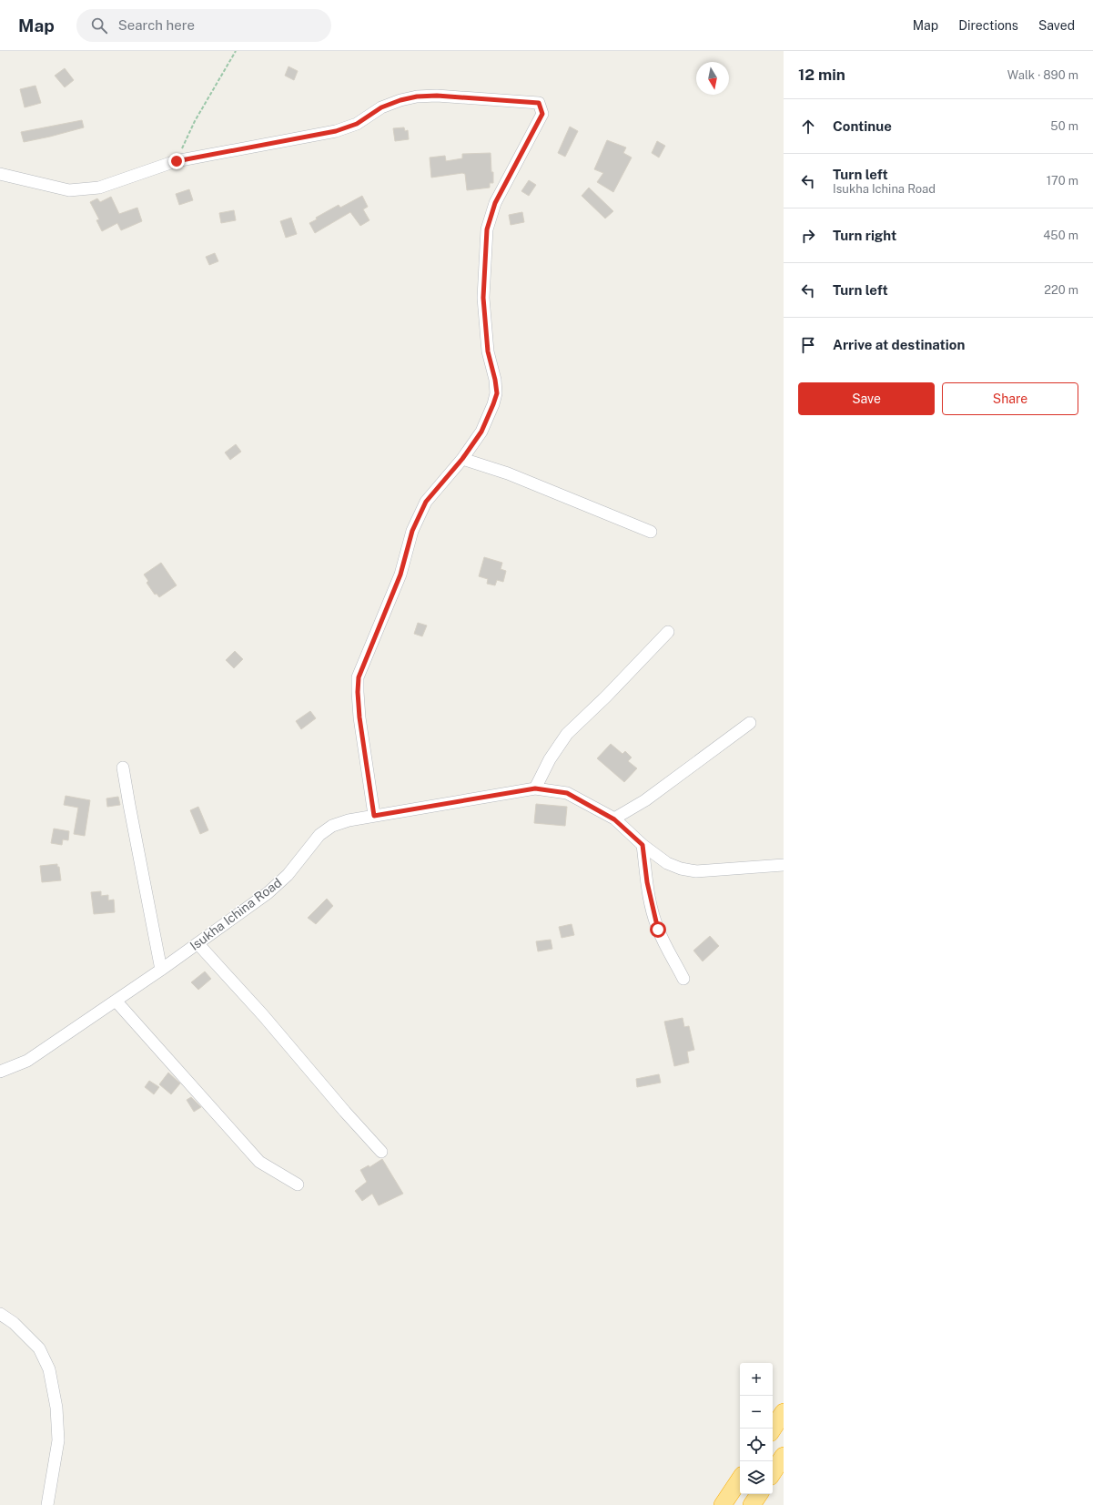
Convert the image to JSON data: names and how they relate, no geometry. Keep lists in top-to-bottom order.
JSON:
{
  "streets": {
    "street": ["Isukha Ichina Road"]
  },
  "north": "bottom",
  "page": {
    "header": "Map",
    "search": "Search here",
    "nav": ["Map", "Directions", "Saved"],
    "heading": ["12 min", "Walk · 890 m"],
    "list": [
      ["Continue", "50 m"],
      ["Turn left", "Isukha Ichina Road", "170 m"],
      ["Turn right", "450 m"],
      ["Turn left", "220 m"],
      "Arrive at destination"
    ],
    "buttons": ["Save", "Share"],
    "map_buttons": ["+", "−"]
  }
}
